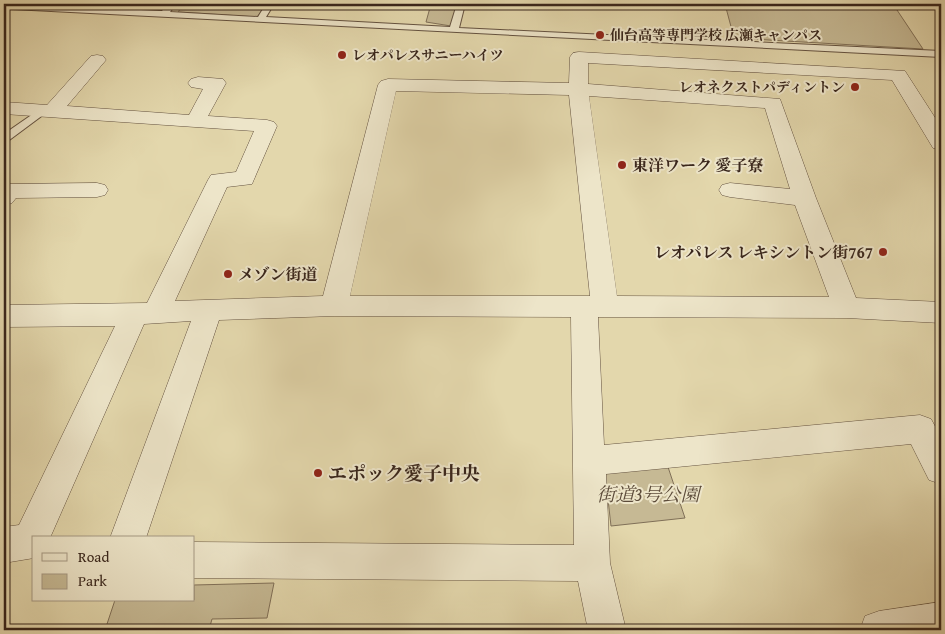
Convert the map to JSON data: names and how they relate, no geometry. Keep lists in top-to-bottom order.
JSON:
{
  "parks": ["街道3号公園"],
  "places": [
    "仙台高等専門学校 広瀬キャンパス",
    "レオパレスサニーハイツ",
    "レオネクストパディントン",
    "東洋ワーク 愛子寮",
    "レオパレス レキシントン街767",
    "メゾン街道",
    "エポック愛子中央"
  ],
  "legend": ["Road", "Park"]
}
